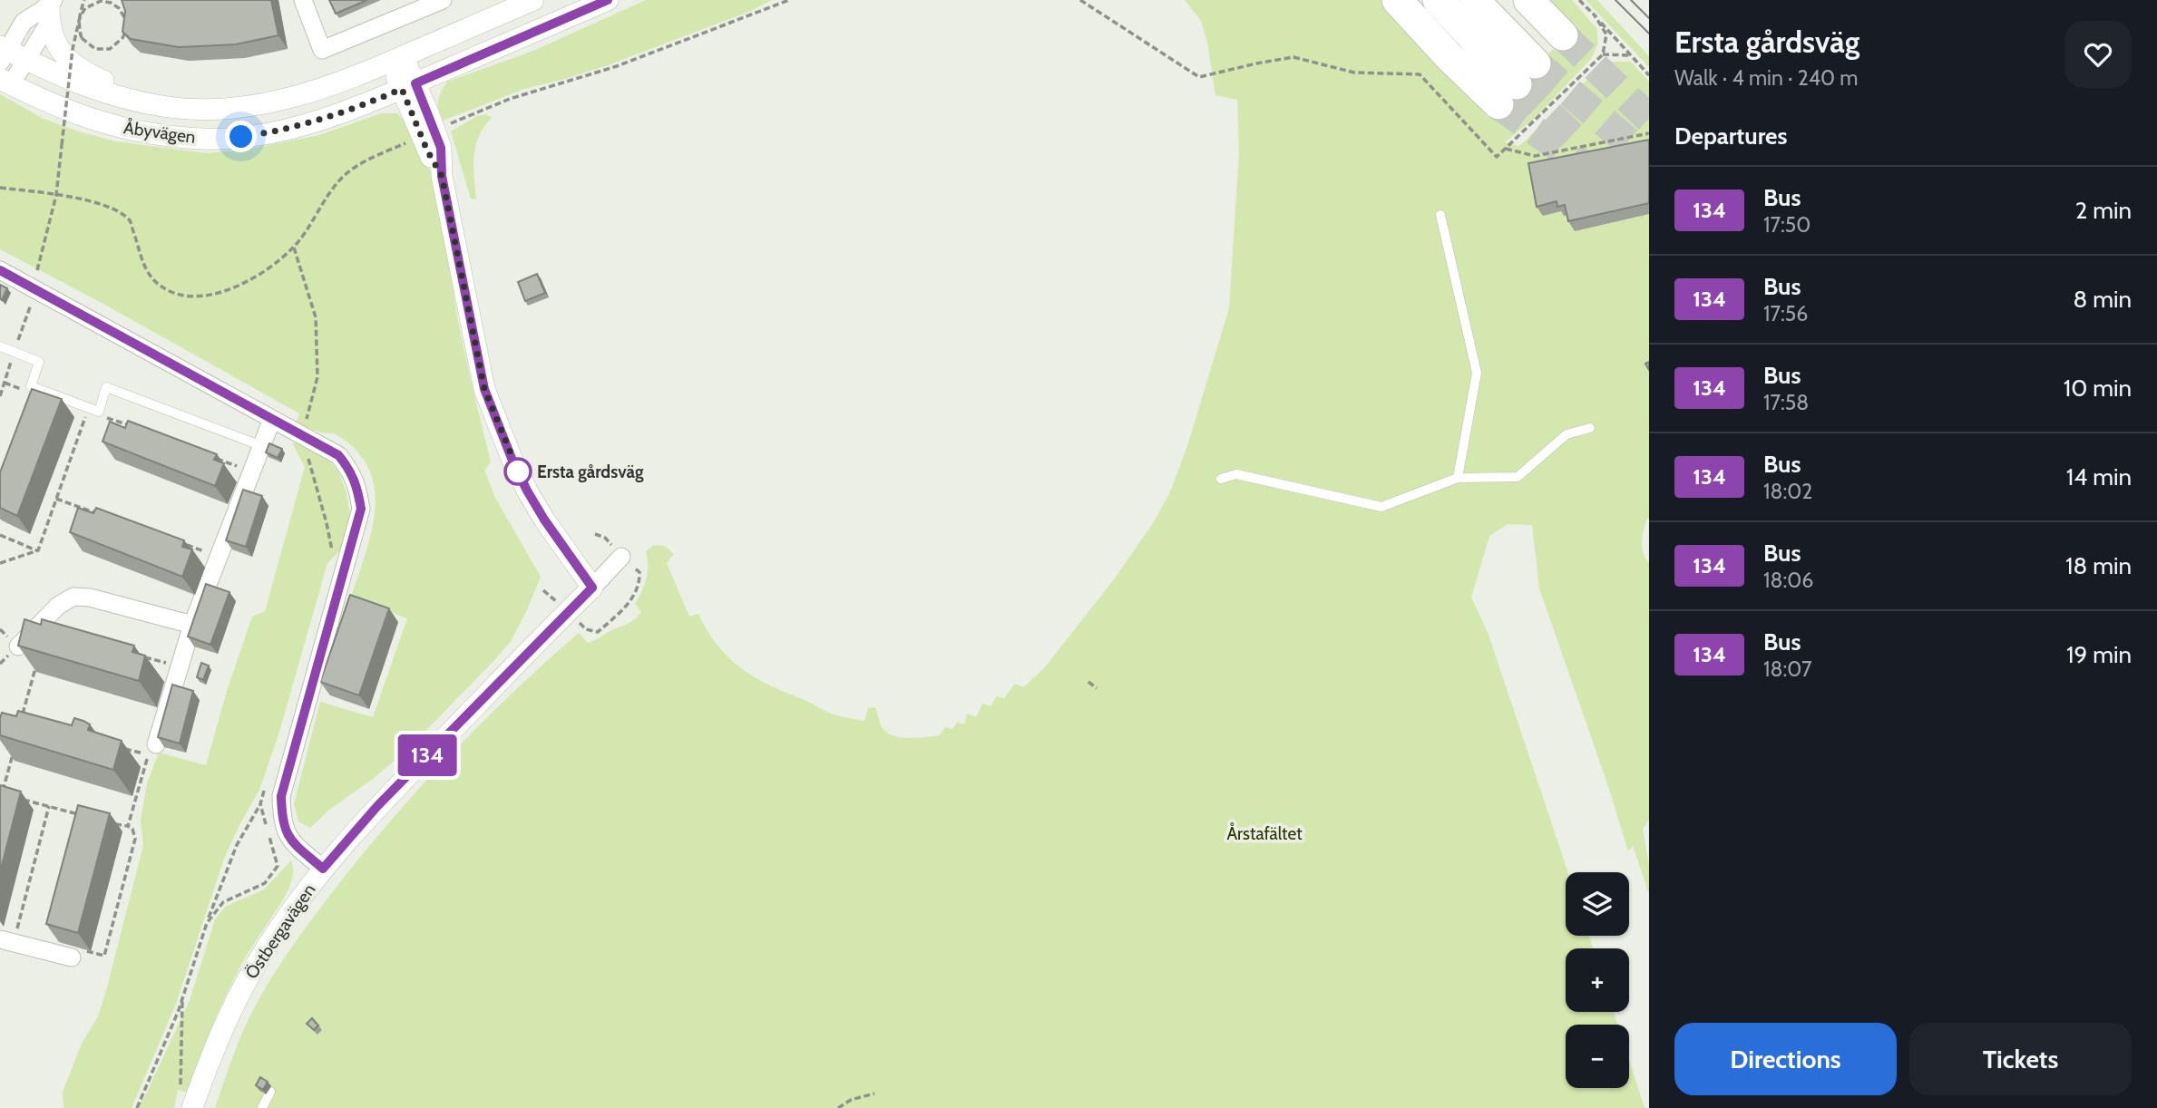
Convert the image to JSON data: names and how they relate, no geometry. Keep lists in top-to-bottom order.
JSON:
{
  "streets": {
    "street": ["Åbyvägen", "Östbergavägen"]
  },
  "parks": ["Årstafältet"],
  "places": ["Ersta gårdsväg"],
  "lines": ["bus line 134"],
  "page": {
    "on_map": "134",
    "heading": [
      ["Ersta gårdsväg", "Walk · 4 min · 240 m"],
      "Departures"
    ],
    "list": [
      {
        "mark": "134",
        "name": "Bus",
        "note": "17:50",
        "value": "2 min"
      },
      {
        "mark": "134",
        "name": "Bus",
        "note": "17:56",
        "value": "8 min"
      },
      {
        "mark": "134",
        "name": "Bus",
        "note": "17:58",
        "value": "10 min"
      },
      {
        "mark": "134",
        "name": "Bus",
        "note": "18:02",
        "value": "14 min"
      },
      {
        "mark": "134",
        "name": "Bus",
        "note": "18:06",
        "value": "18 min"
      },
      {
        "mark": "134",
        "name": "Bus",
        "note": "18:07",
        "value": "19 min"
      }
    ],
    "map_buttons": ["+", "−"],
    "buttons": ["Directions", "Tickets"]
  }
}
